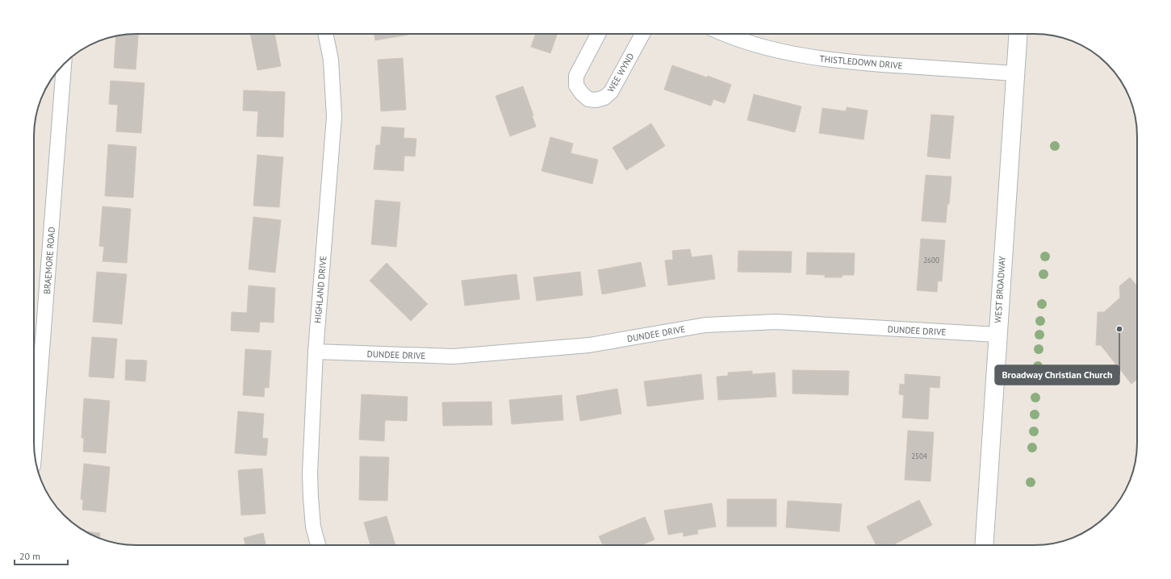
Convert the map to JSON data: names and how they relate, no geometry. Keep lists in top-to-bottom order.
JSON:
{
  "streets": {
    "main road": ["WEST BROADWAY"],
    "street": [
      "THISTLEDOWN DRIVE",
      "WEE WYND",
      "BRAEMORE ROAD",
      "HIGHLAND DRIVE",
      "DUNDEE DRIVE"
    ]
  },
  "crossings": [
    ["THISTLEDOWN DRIVE", "WEST BROADWAY"],
    ["HIGHLAND DRIVE", "DUNDEE DRIVE"],
    ["WEST BROADWAY", "DUNDEE DRIVE"]
  ],
  "places": ["Broadway Christian Church"],
  "house_numbers": ["2600", "2504"],
  "scale_bar": "20 m"
}
